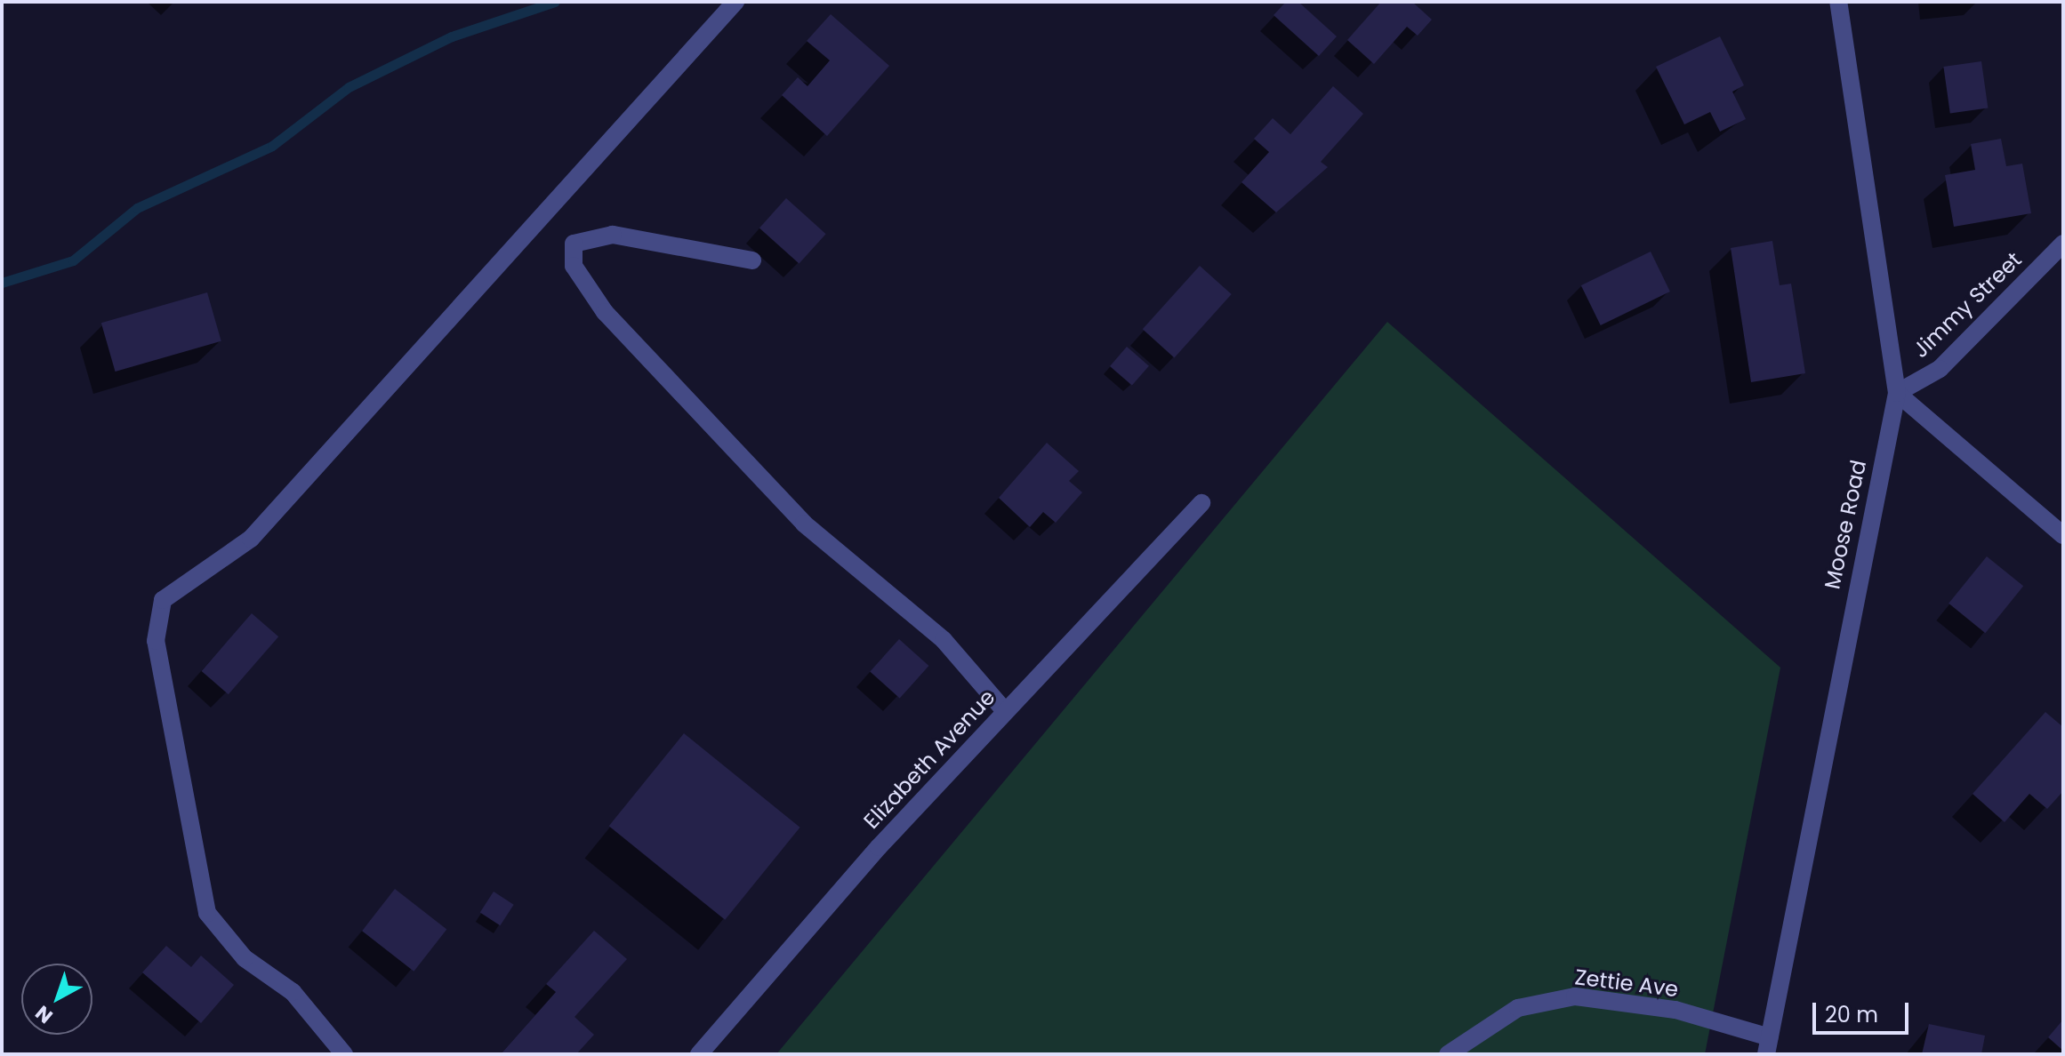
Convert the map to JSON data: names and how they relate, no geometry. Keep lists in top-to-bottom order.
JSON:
{
  "streets": {
    "street": [
      "Jimmy Street",
      "Moose Road",
      "Elizabeth Avenue",
      "Zettie Ave"
    ]
  },
  "crossings": [
    ["Jimmy Street", "Moose Road"],
    ["Moose Road", "Zettie Ave"]
  ],
  "scale_bar": "20 m",
  "north": "bottom left"
}
